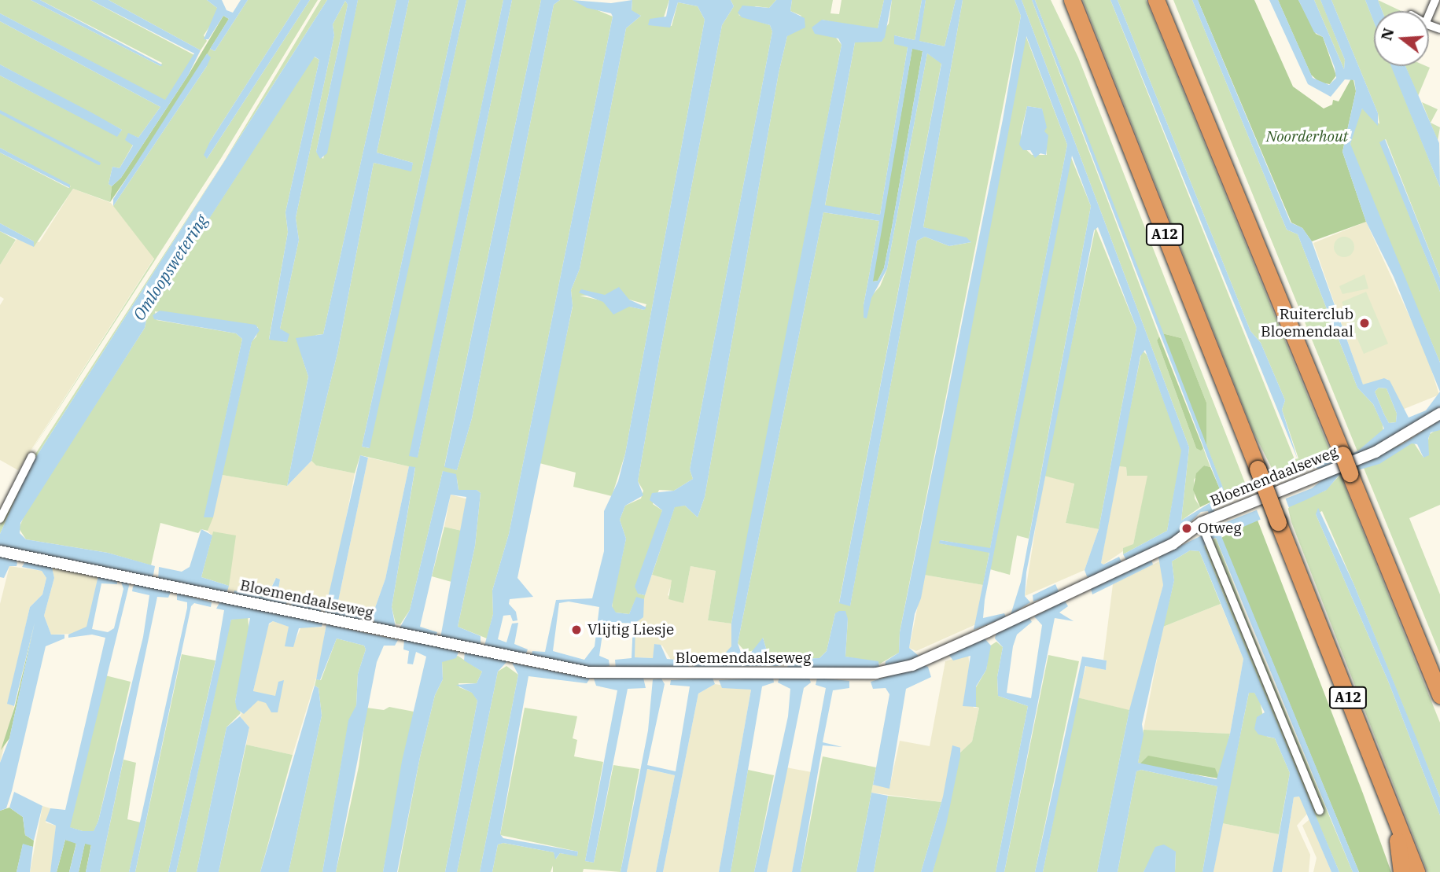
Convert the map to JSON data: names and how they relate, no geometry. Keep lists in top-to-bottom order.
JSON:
{
  "streets": {
    "highway": ["A12"],
    "street": ["Bloemendaalseweg"]
  },
  "water": ["Omloopswetering"],
  "parks": ["Noorderhout"],
  "places": ["Ruiterclub Bloemendaal", "Otweg", "Vlijtig Liesje"],
  "north": "left"
}
